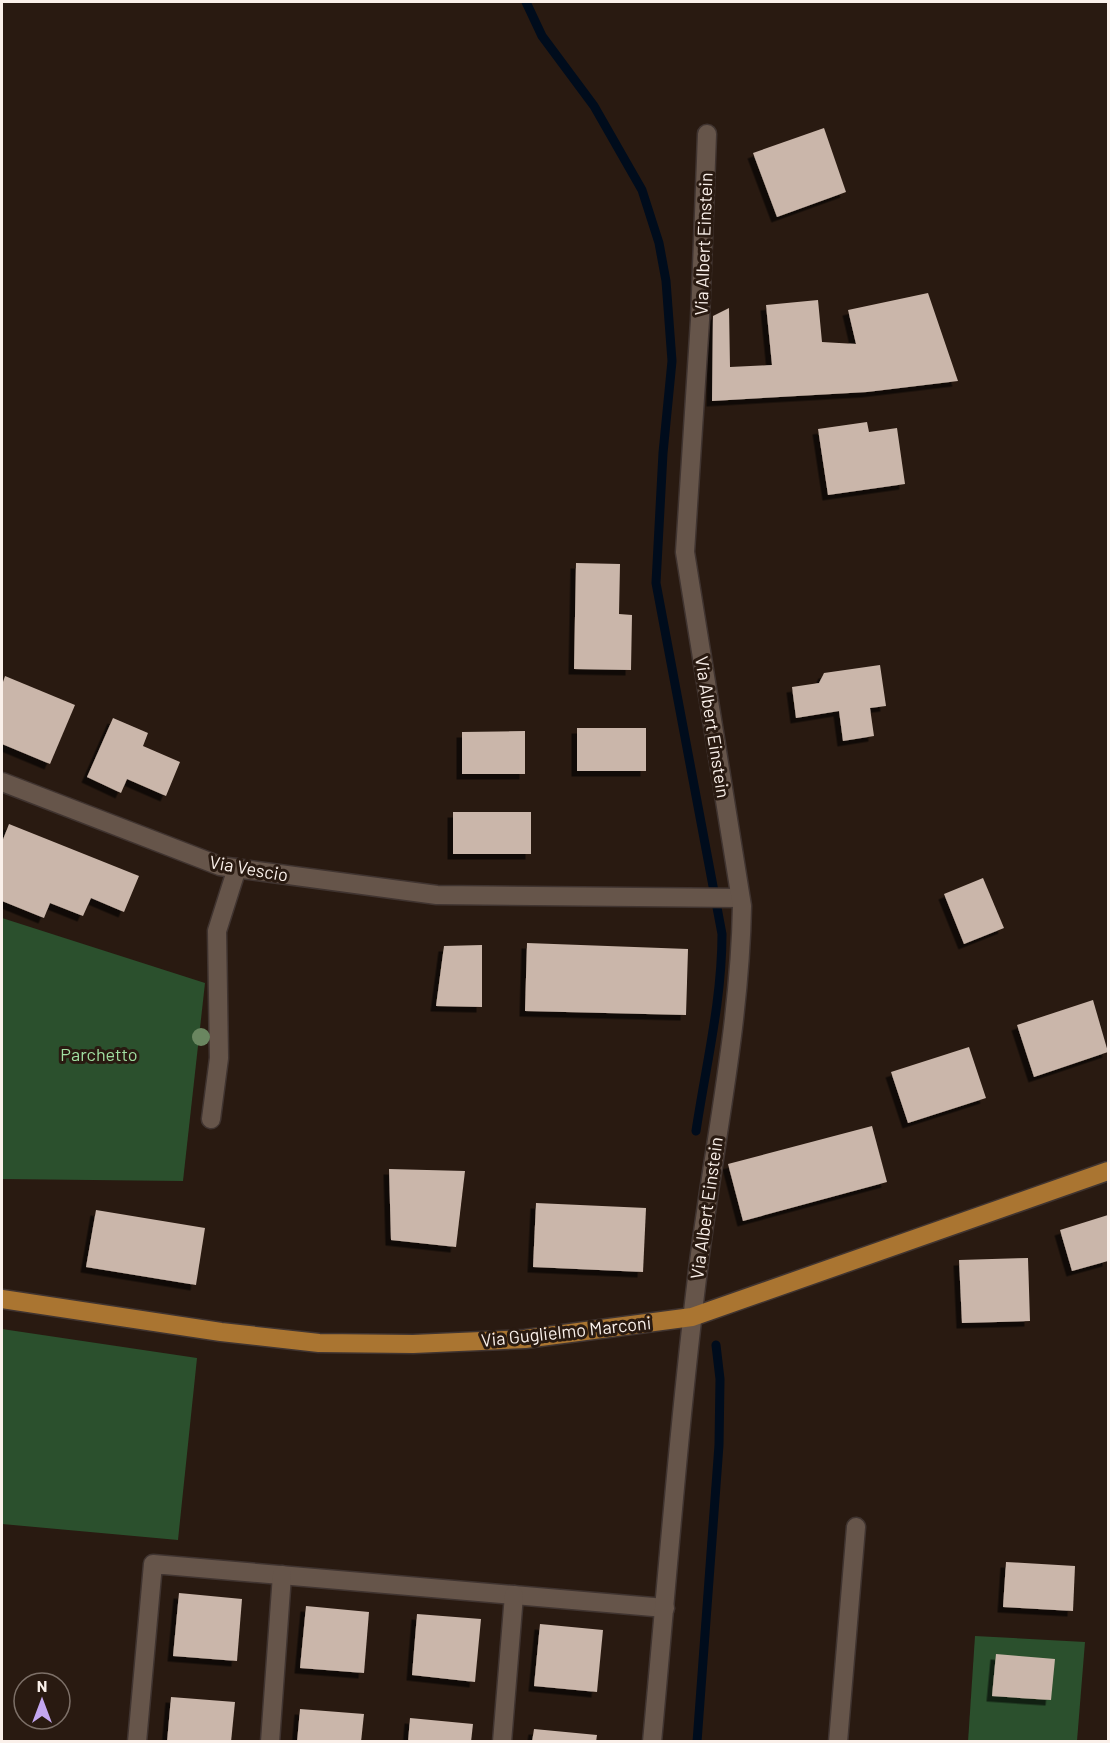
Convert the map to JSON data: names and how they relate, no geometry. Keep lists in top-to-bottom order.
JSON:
{
  "streets": {
    "main road": ["Via Guglielmo Marconi"],
    "street": ["Via Albert Einstein", "Via Vescio"]
  },
  "crossings": [
    ["Via Albert Einstein", "Via Vescio"],
    ["Via Albert Einstein", "Via Guglielmo Marconi"]
  ],
  "parks": ["Parchetto"],
  "north": "top"
}
